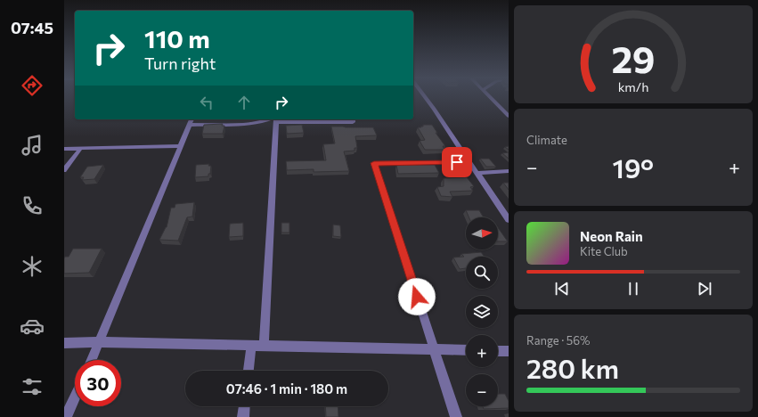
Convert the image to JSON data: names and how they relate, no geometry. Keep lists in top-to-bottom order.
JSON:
{
  "north": "right",
  "page": {
    "tabs": "07:45",
    "turn": ["110 m", "Turn right"],
    "tile": [
      "Climate",
      ["Range · 56%", "280 km"]
    ],
    "heat": ["−", "19°", "+"],
    "map_buttons": ["+", "−"],
    "song": ["Neon Rain", "Kite Club"],
    "limit": "30",
    "trip": "07:46 · 1 min · 180 m",
    "gauge": ["29", "km/h"]
  }
}
